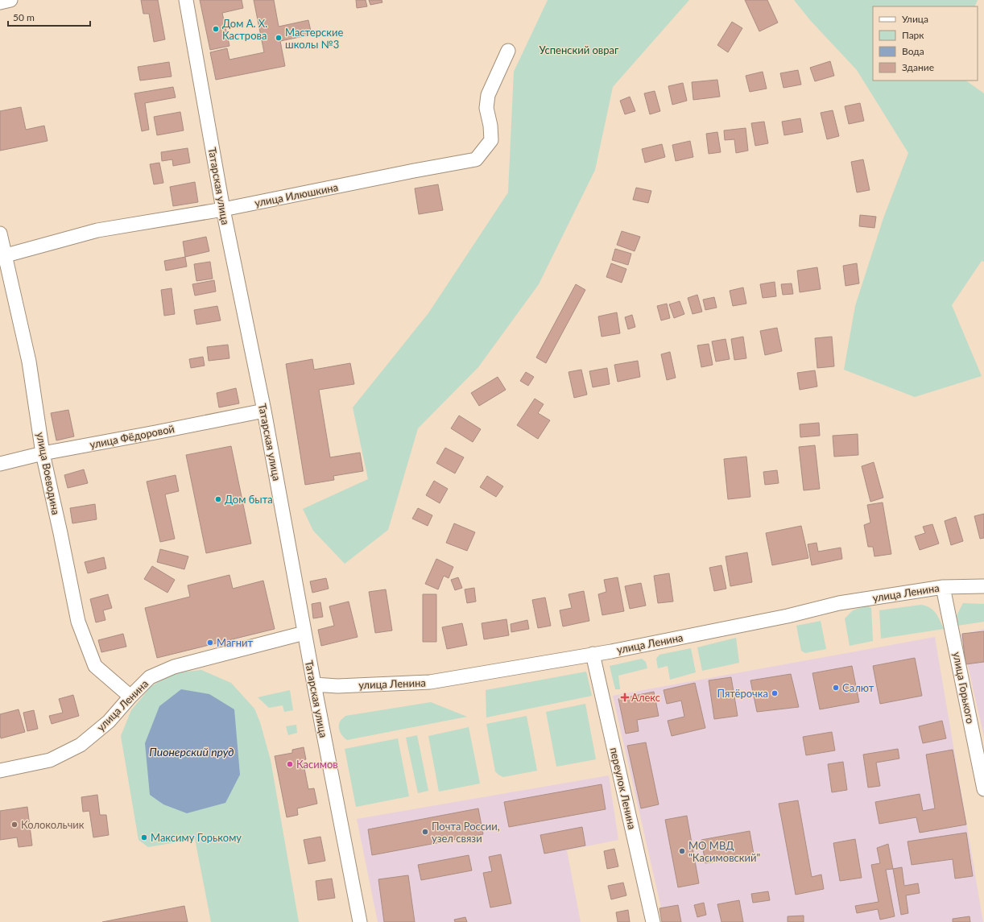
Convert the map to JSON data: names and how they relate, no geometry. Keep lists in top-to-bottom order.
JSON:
{
  "streets": {
    "street": [
      "Татарская улица",
      "улица Илюшкина",
      "улица Фёдоровой",
      "улица Воеводина",
      "улица Ленина",
      "улица Горького",
      "переулок Ленина"
    ]
  },
  "crossings": [
    ["Татарская улица", "улица Илюшкина"],
    ["Татарская улица", "улица Фёдоровой"],
    ["Татарская улица", "улица Ленина"],
    ["улица Илюшкина", "улица Воеводина"],
    ["улица Фёдоровой", "улица Воеводина"],
    ["улица Воеводина", "улица Ленина"],
    ["улица Ленина", "улица Горького"],
    ["улица Ленина", "переулок Ленина"]
  ],
  "water": ["Пионерский пруд"],
  "parks": ["Успенский овраг"],
  "places": {
    "other": [
      "Дом А. Х. Кастрова",
      "Мастерские школы №3",
      "Дом быта",
      "Магнит",
      "Салют",
      "Пятёрочка",
      "Касимов",
      "Колокольчик",
      "Почта России, узел связи",
      "Максиму Горькому",
      "МО МВД \"Касимовский\""
    ],
    "health": ["Алекс"]
  },
  "legend": [
    "Улица",
    "Парк",
    "Вода",
    "Здание"
  ],
  "scale_bar": "50 m"
}
